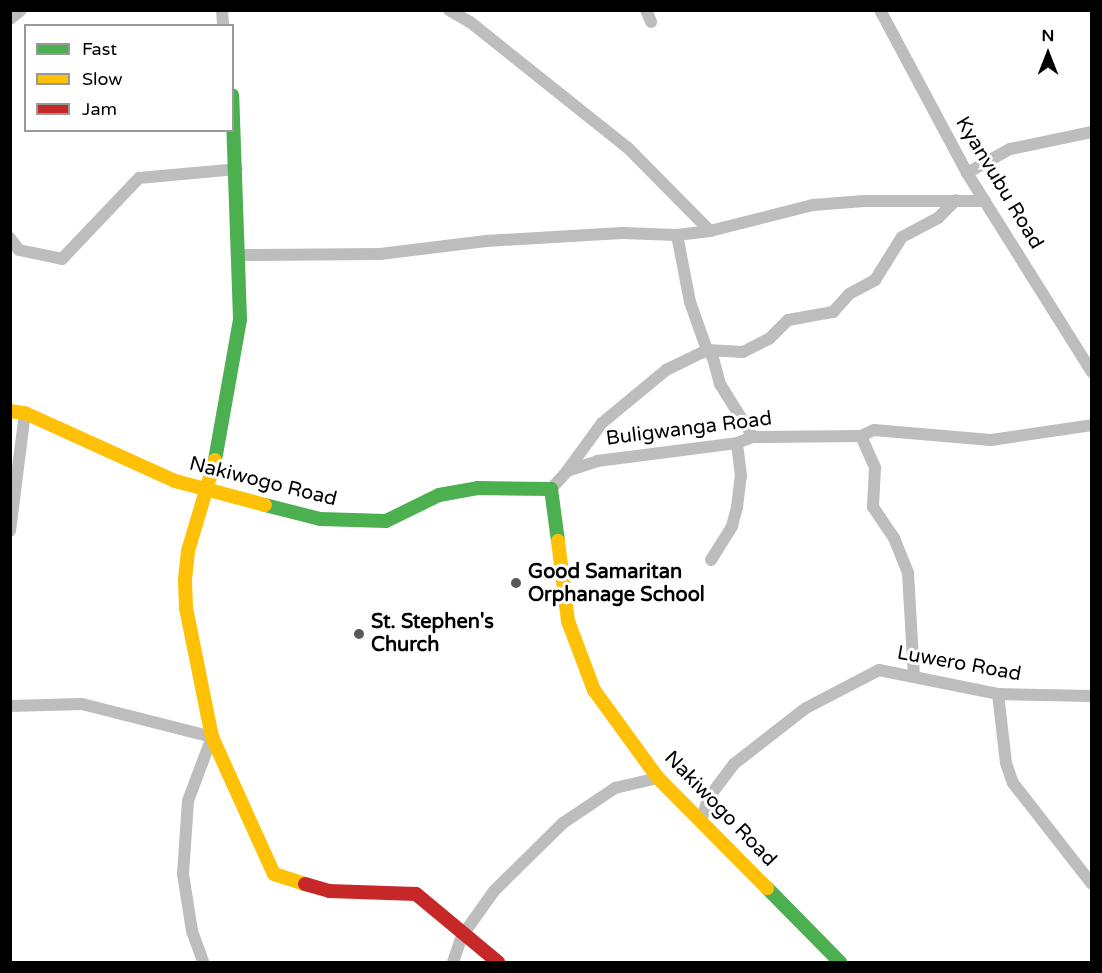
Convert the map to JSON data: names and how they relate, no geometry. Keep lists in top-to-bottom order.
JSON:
{
  "streets": {
    "street": [
      "Kyanvubu Road",
      "Buligwanga Road",
      "Nakiwogo Road",
      "Luwero Road"
    ]
  },
  "crossings": [
    ["Buligwanga Road", "Nakiwogo Road"],
    ["Nakiwogo Road", "Luwero Road"]
  ],
  "places": ["Good Samaritan Orphanage School", "St. Stephen's Church"],
  "legend": ["Fast", "Slow", "Jam"],
  "north": "top"
}
